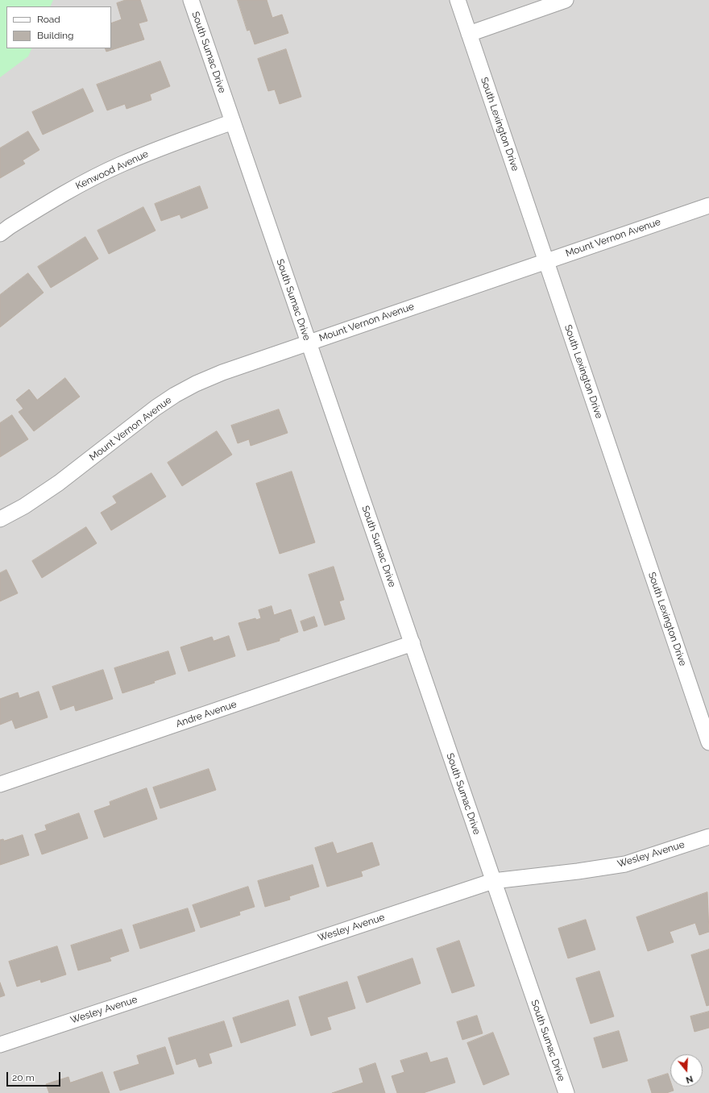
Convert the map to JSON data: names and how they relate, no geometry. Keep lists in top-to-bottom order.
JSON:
{
  "streets": {
    "street": [
      "South Sumac Drive",
      "South Lexington Drive",
      "Kenwood Avenue",
      "Mount Vernon Avenue",
      "Andre Avenue",
      "Wesley Avenue"
    ]
  },
  "crossings": [
    ["South Sumac Drive", "Kenwood Avenue"],
    ["South Sumac Drive", "Mount Vernon Avenue"],
    ["South Sumac Drive", "Andre Avenue"],
    ["South Sumac Drive", "Wesley Avenue"],
    ["South Lexington Drive", "Mount Vernon Avenue"]
  ],
  "legend": ["Road", "Building"],
  "scale_bar": "20 m",
  "north": "bottom"
}
